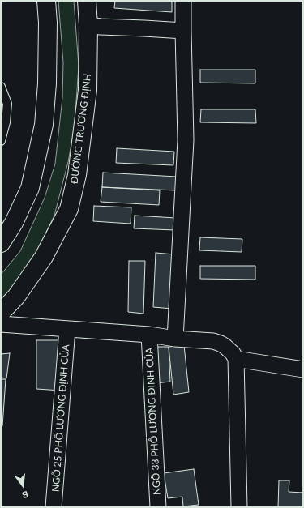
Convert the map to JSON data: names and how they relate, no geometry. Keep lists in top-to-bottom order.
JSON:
{
  "streets": {
    "main road": ["ĐƯỜNG TRƯƠNG ĐỊNH"],
    "street": ["NGÕ 25 PHỐ LƯƠNG ĐỊNH CỦA", "NGÕ 33 PHỐ LƯƠNG ĐỊNH CỦA"]
  },
  "north": "bottom"
}
